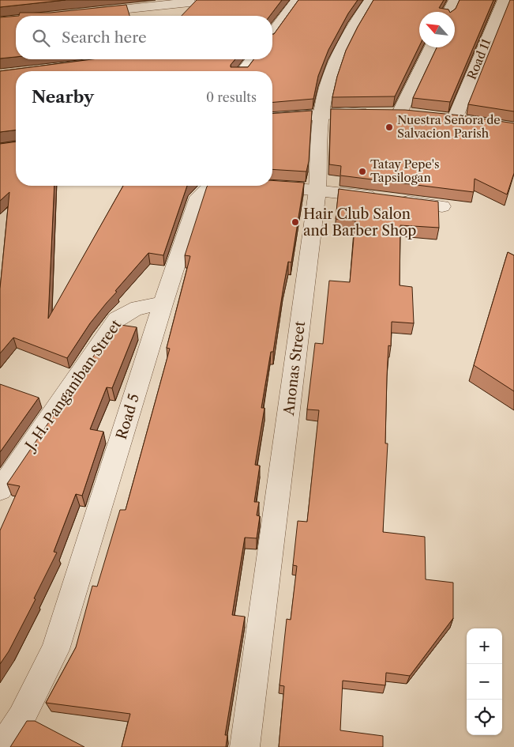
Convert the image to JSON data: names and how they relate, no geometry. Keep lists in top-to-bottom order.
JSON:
{
  "streets": {
    "street": [
      "Road 11",
      "Anonas Street",
      "J. H. Panganiban Street",
      "Road 5"
    ]
  },
  "crossings": [
    ["Anonas Street", "Road 5"],
    ["J. H. Panganiban Street", "Road 5"]
  ],
  "places": ["Nuestra Señora de Salvacion Parish", "Tatay Pepe's Tapsilogan", "Hair Club Salon and Barber Shop"],
  "north": "top left",
  "page": {
    "search": "Search here",
    "heading": ["Nearby", "0 results"],
    "map_buttons": ["+", "−"]
  }
}
